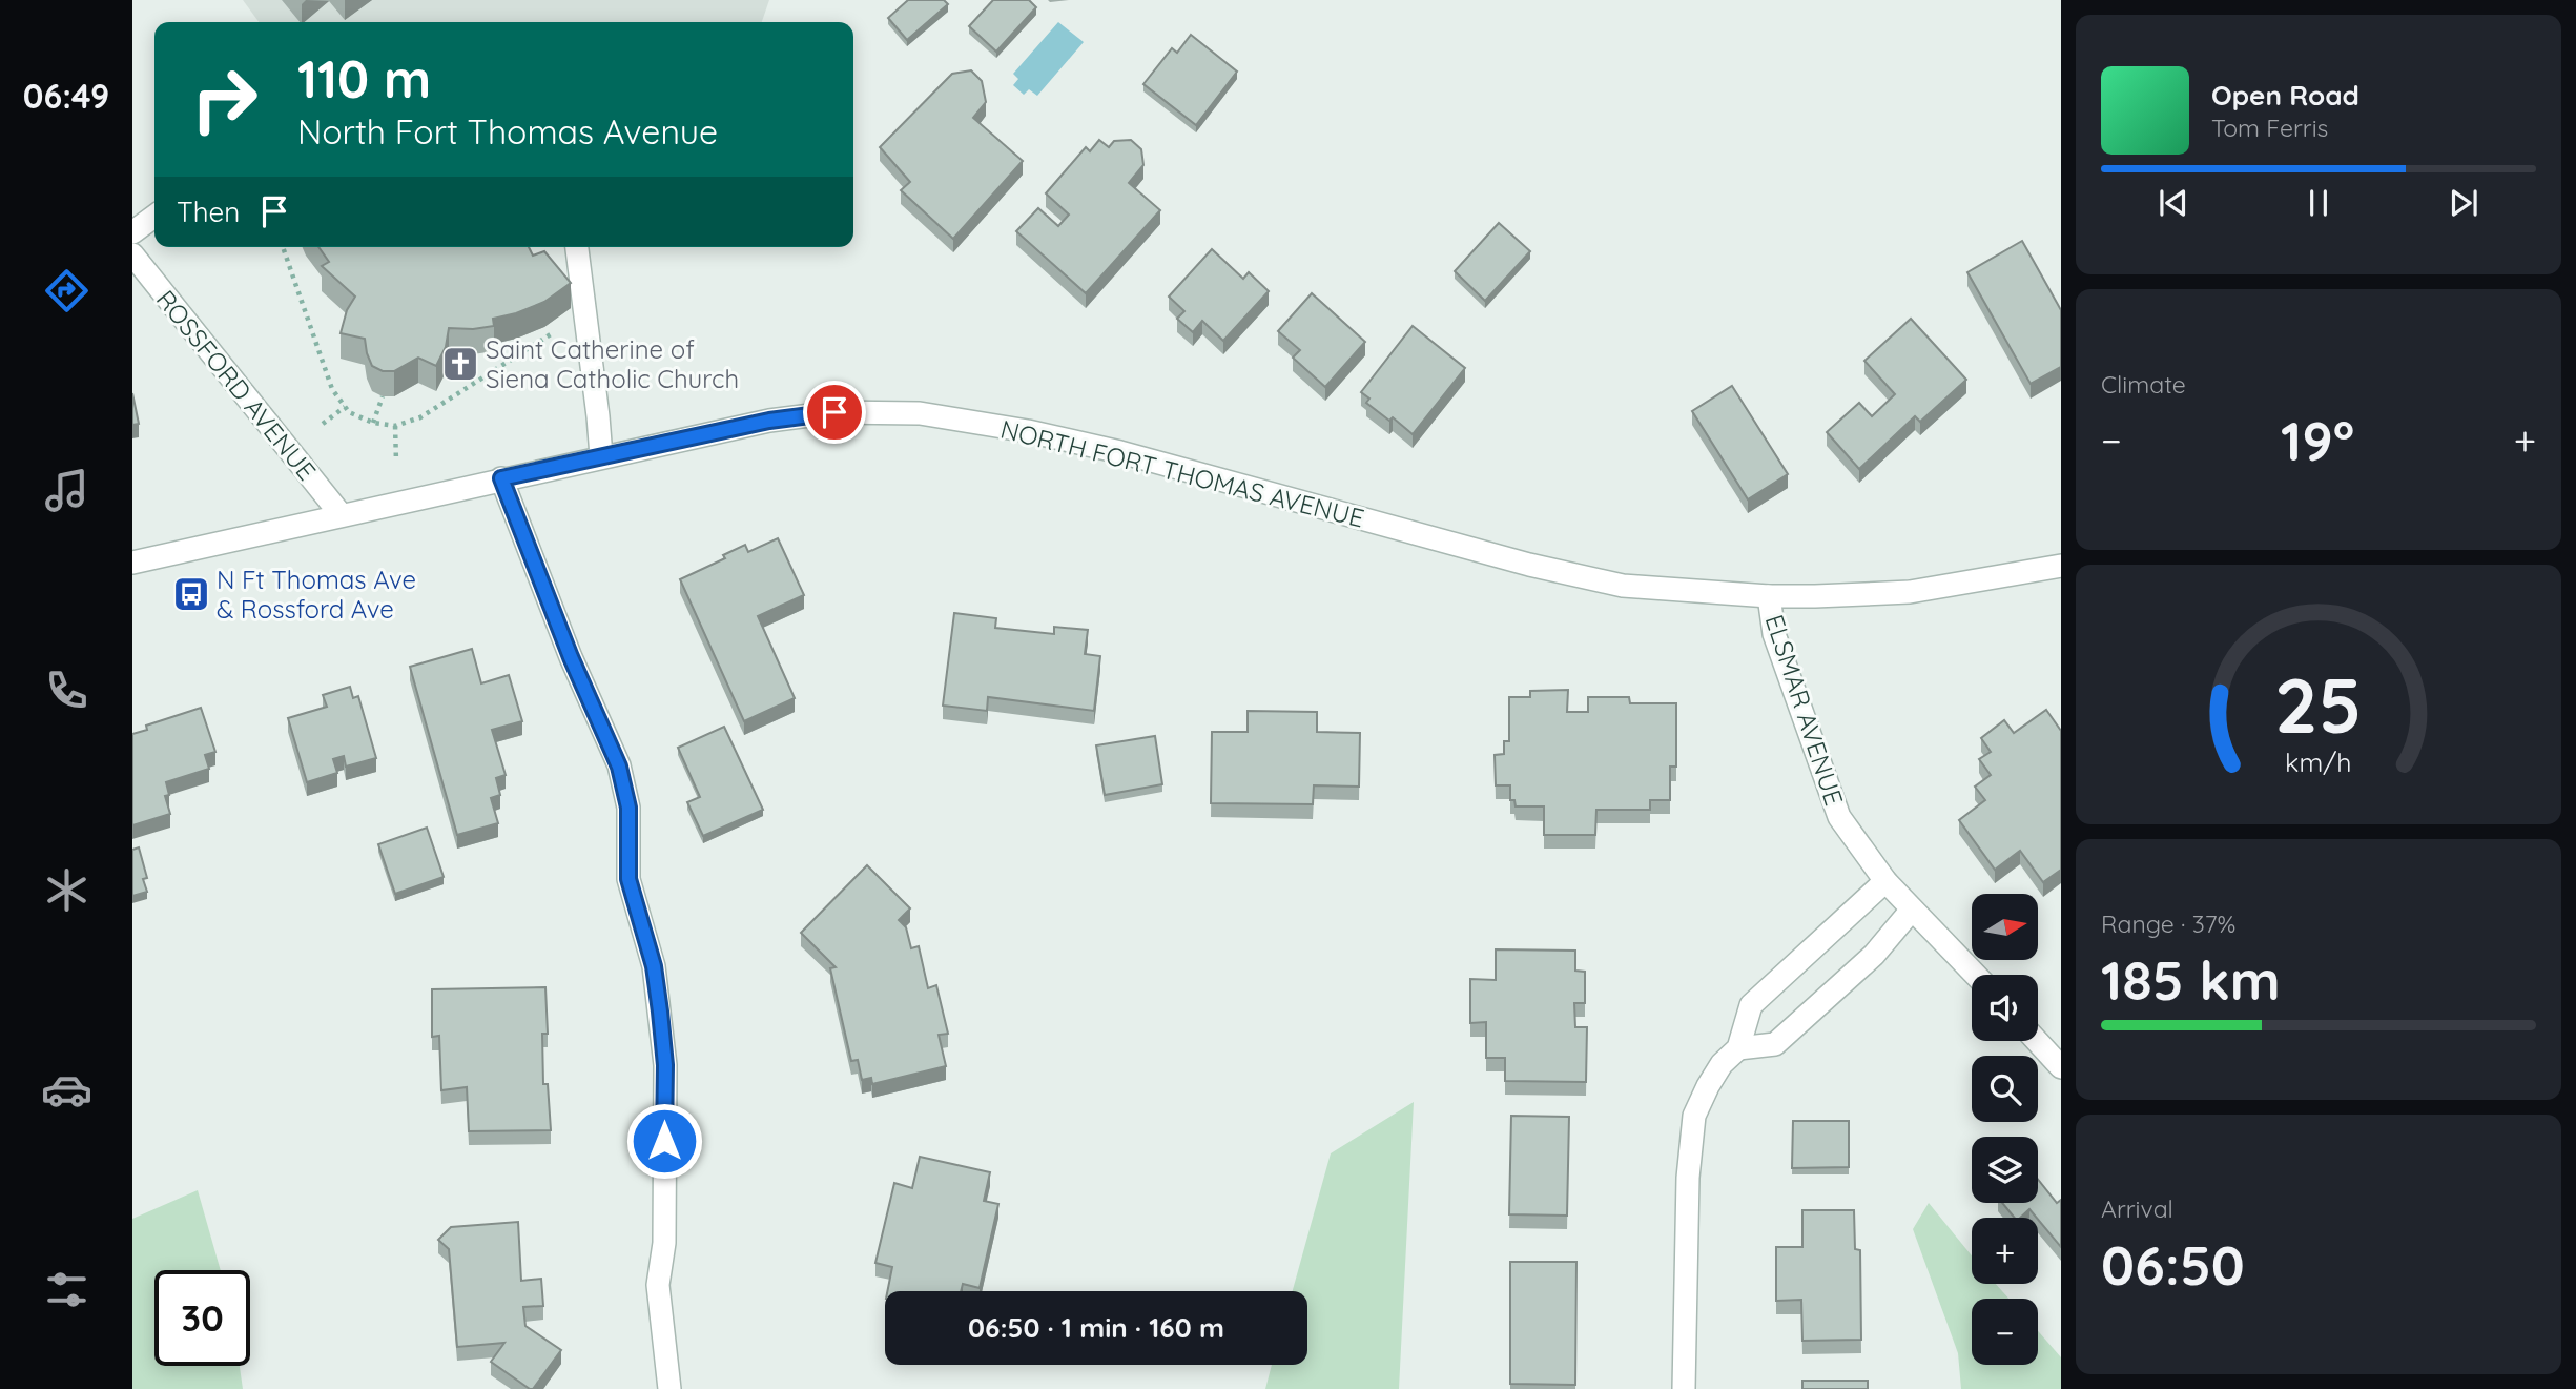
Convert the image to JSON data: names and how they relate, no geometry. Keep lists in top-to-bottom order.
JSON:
{
  "streets": {
    "street": ["ROSSFORD AVENUE", "NORTH FORT THOMAS AVENUE", "ELSMAR AVENUE"]
  },
  "crossings": [
    ["ROSSFORD AVENUE", "NORTH FORT THOMAS AVENUE"],
    ["NORTH FORT THOMAS AVENUE", "ELSMAR AVENUE"]
  ],
  "places": {
    "church": ["Saint Catherine of Siena Catholic Church"],
    "bus stop": ["N Ft Thomas Ave & Rossford Ave"]
  },
  "north": "right",
  "page": {
    "tabs": "06:49",
    "turn": ["110 m", "North Fort Thomas Avenue"],
    "song": ["Open Road", "Tom Ferris"],
    "then": "Then",
    "tile": [
      "Climate",
      ["Range · 37%", "185 km"],
      ["Arrival", "06:50"]
    ],
    "heat": ["−", "19°", "+"],
    "map_buttons": ["+", "−"],
    "limit": "30",
    "trip": "06:50 · 1 min · 160 m",
    "gauge": ["25", "km/h"]
  }
}
